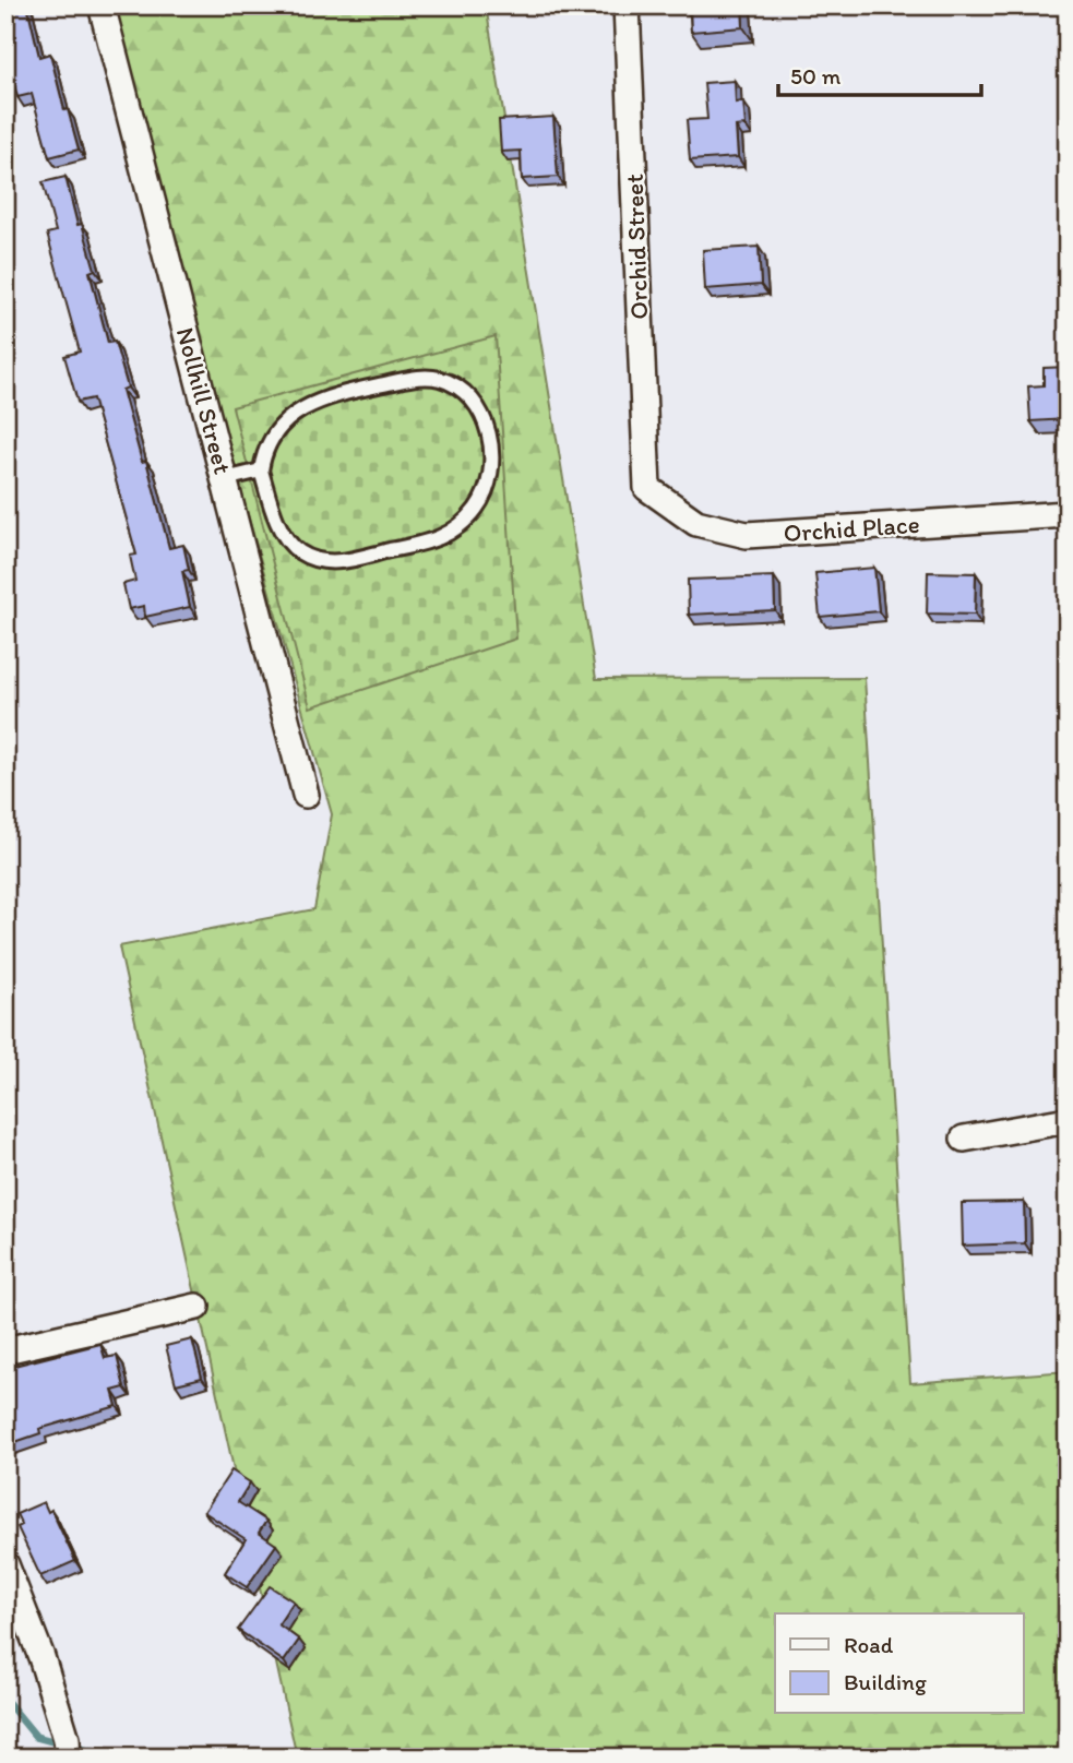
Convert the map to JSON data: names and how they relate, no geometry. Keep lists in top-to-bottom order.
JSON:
{
  "streets": {
    "street": ["Orchid Street", "Nollhill Street", "Orchid Place"]
  },
  "crossings": [
    ["Orchid Street", "Orchid Place"]
  ],
  "legend": ["Road", "Building"],
  "scale_bar": "50 m"
}
